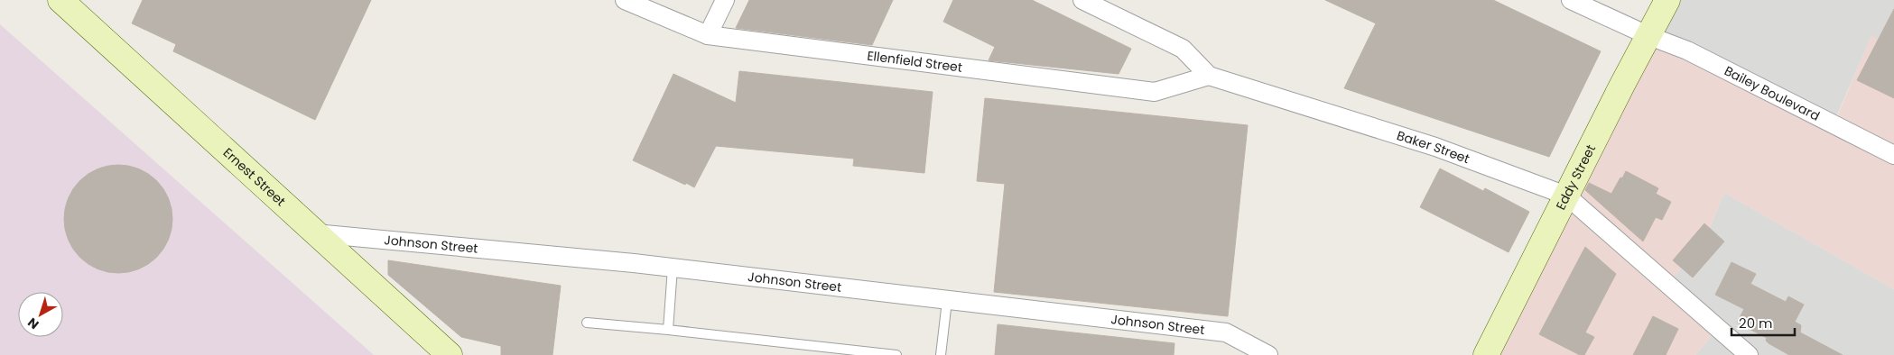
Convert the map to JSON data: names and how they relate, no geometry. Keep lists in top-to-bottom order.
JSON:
{
  "streets": {
    "street": [
      "Ellenfield Street",
      "Bailey Boulevard",
      "Baker Street",
      "Eddy Street",
      "Ernest Street",
      "Johnson Street"
    ]
  },
  "crossings": [
    ["Ellenfield Street", "Baker Street"],
    ["Bailey Boulevard", "Eddy Street"],
    ["Baker Street", "Eddy Street"],
    ["Ernest Street", "Johnson Street"]
  ],
  "scale_bar": "20 m",
  "north": "bottom left"
}
